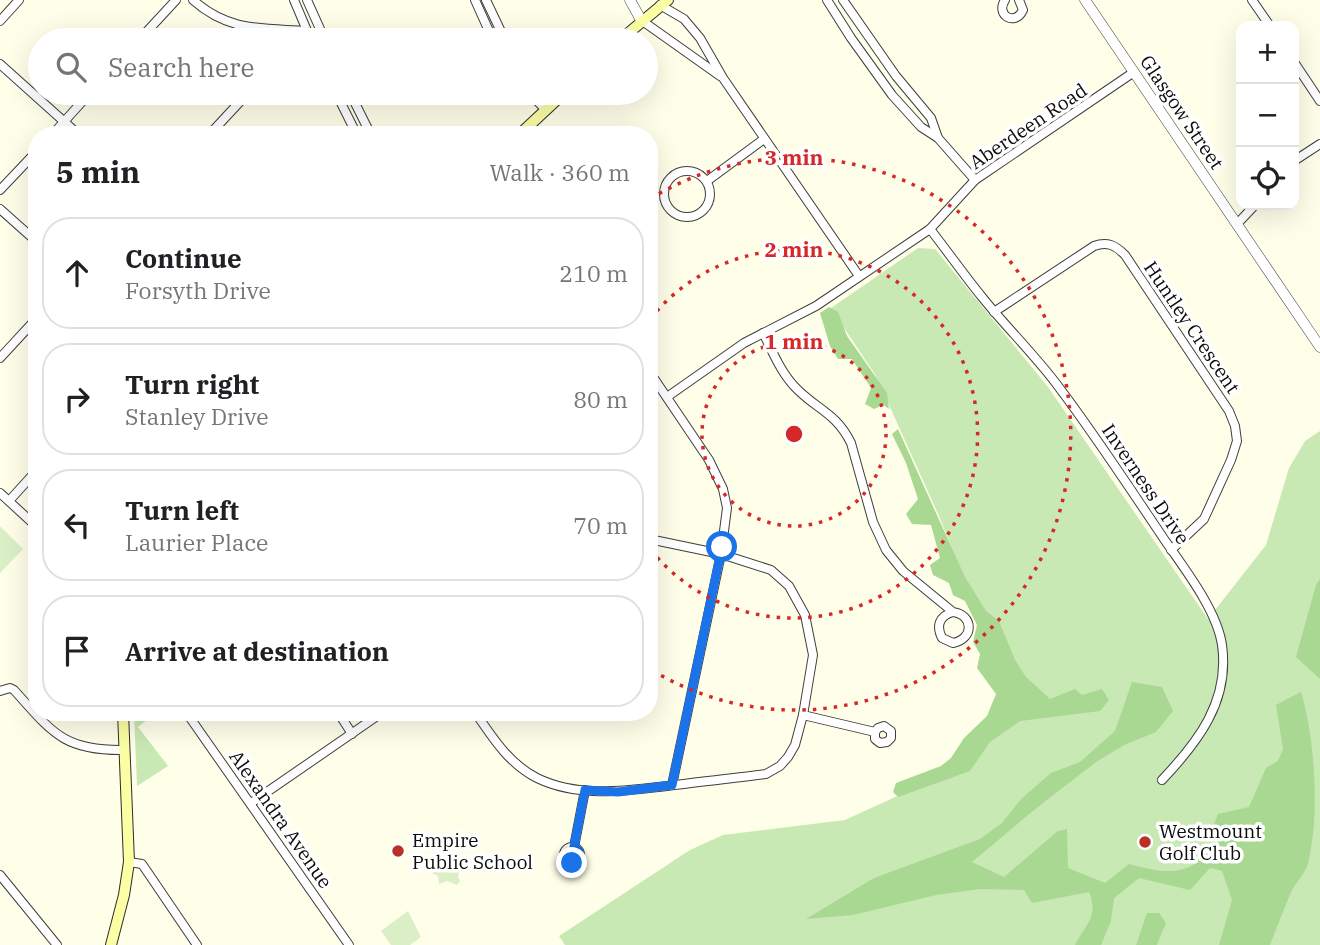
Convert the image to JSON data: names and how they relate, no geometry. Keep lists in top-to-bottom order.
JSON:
{
  "streets": {
    "street": [
      "Glasgow Street",
      "Aberdeen Road",
      "Huntley Crescent",
      "Inverness Drive",
      "Alexandra Avenue"
    ]
  },
  "crossings": [
    ["Glasgow Street", "Aberdeen Road"],
    ["Aberdeen Road", "Inverness Drive"],
    ["Huntley Crescent", "Inverness Drive"]
  ],
  "places": ["Westmount Golf Club", "Empire Public School"],
  "page": {
    "map_buttons": ["+", "−"],
    "search": "Search here",
    "heading": ["5 min", "Walk · 360 m"],
    "list": [
      ["Continue", "Forsyth Drive", "210 m"],
      ["Turn right", "Stanley Drive", "80 m"],
      ["Turn left", "Laurier Place", "70 m"],
      "Arrive at destination"
    ]
  },
  "rings": ["3 min", "2 min", "1 min"]
}
